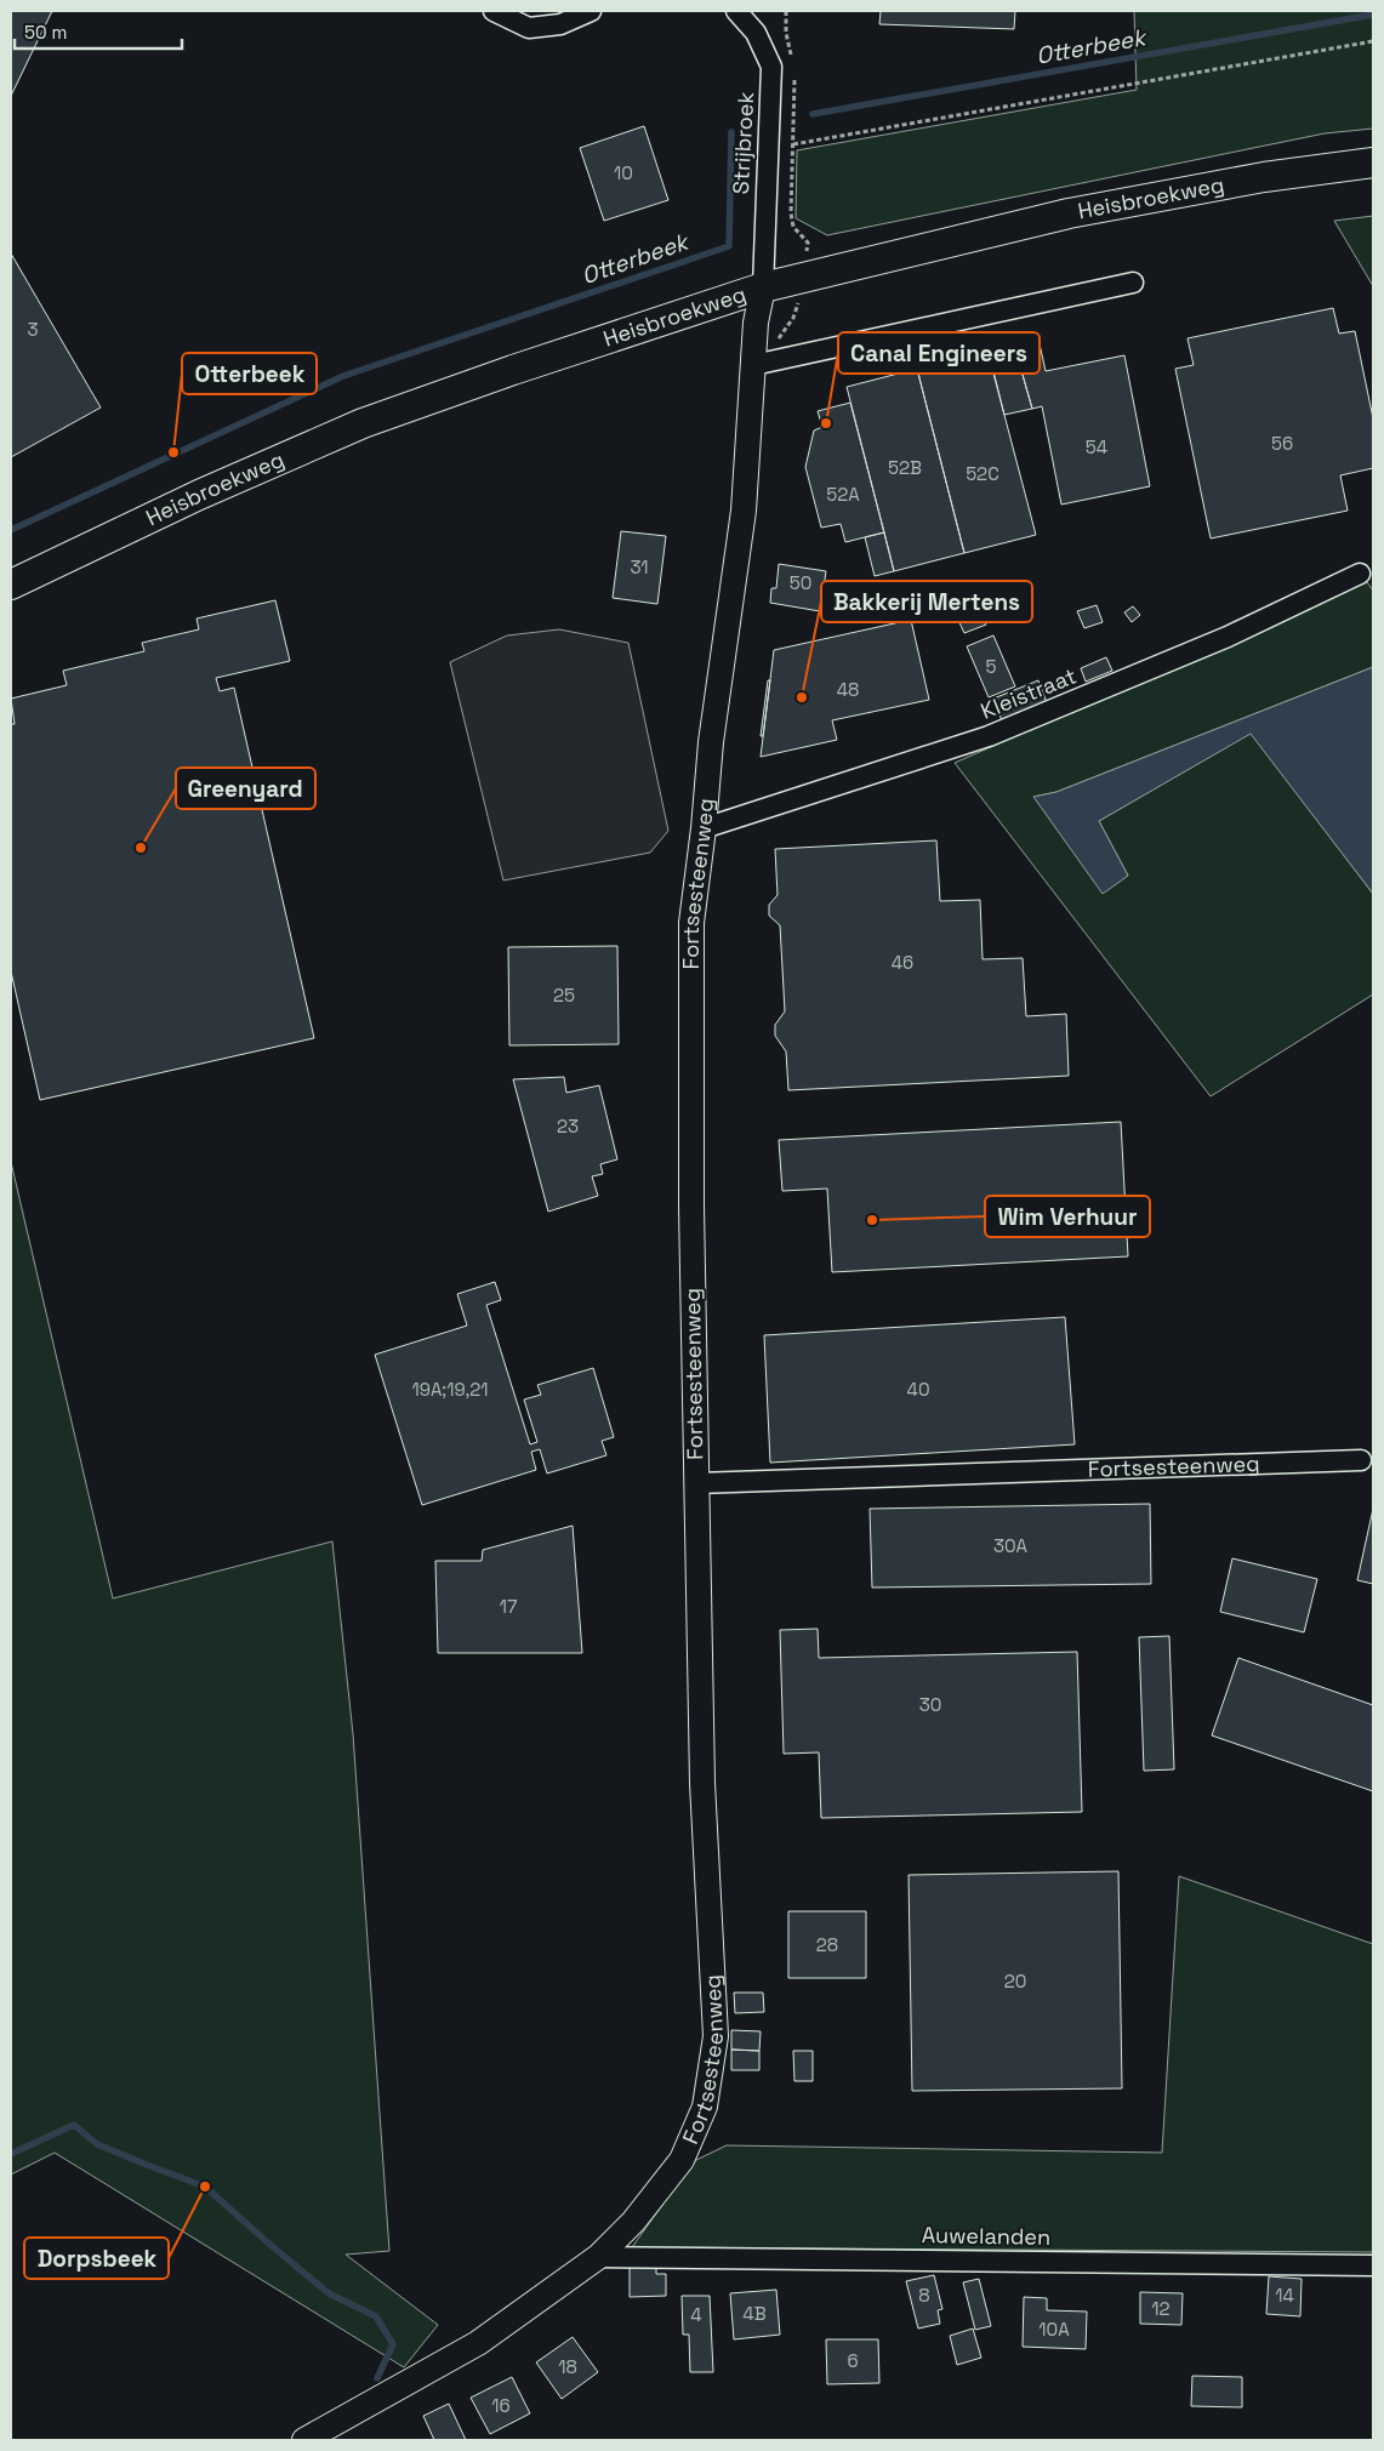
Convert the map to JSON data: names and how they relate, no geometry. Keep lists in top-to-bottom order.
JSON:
{
  "streets": {
    "main road": ["Heisbroekweg"],
    "street": [
      "Strijbroek",
      "Kleistraat",
      "Fortsesteenweg",
      "Auwelanden"
    ]
  },
  "crossings": [
    ["Strijbroek", "Heisbroekweg"],
    ["Strijbroek", "Fortsesteenweg"],
    ["Heisbroekweg", "Fortsesteenweg"],
    ["Kleistraat", "Fortsesteenweg"],
    ["Fortsesteenweg", "Auwelanden"]
  ],
  "water": ["Otterbeek"],
  "places": [
    "Canal Engineers",
    "Otterbeek",
    "Bakkerij Mertens",
    "Greenyard",
    "Wim Verhuur",
    "Dorpsbeek"
  ],
  "house_numbers": [
    "10",
    "3",
    "56",
    "54",
    "52B",
    "52C",
    "52A",
    "31",
    "50",
    "5",
    "48",
    "46",
    "25",
    "23",
    "19A;19,21",
    "40",
    "30A",
    "17",
    "30",
    "28",
    "20",
    "8",
    "14",
    "12",
    "4B",
    "4",
    "10A",
    "6",
    "18",
    "16"
  ],
  "scale_bar": "50 m"
}
